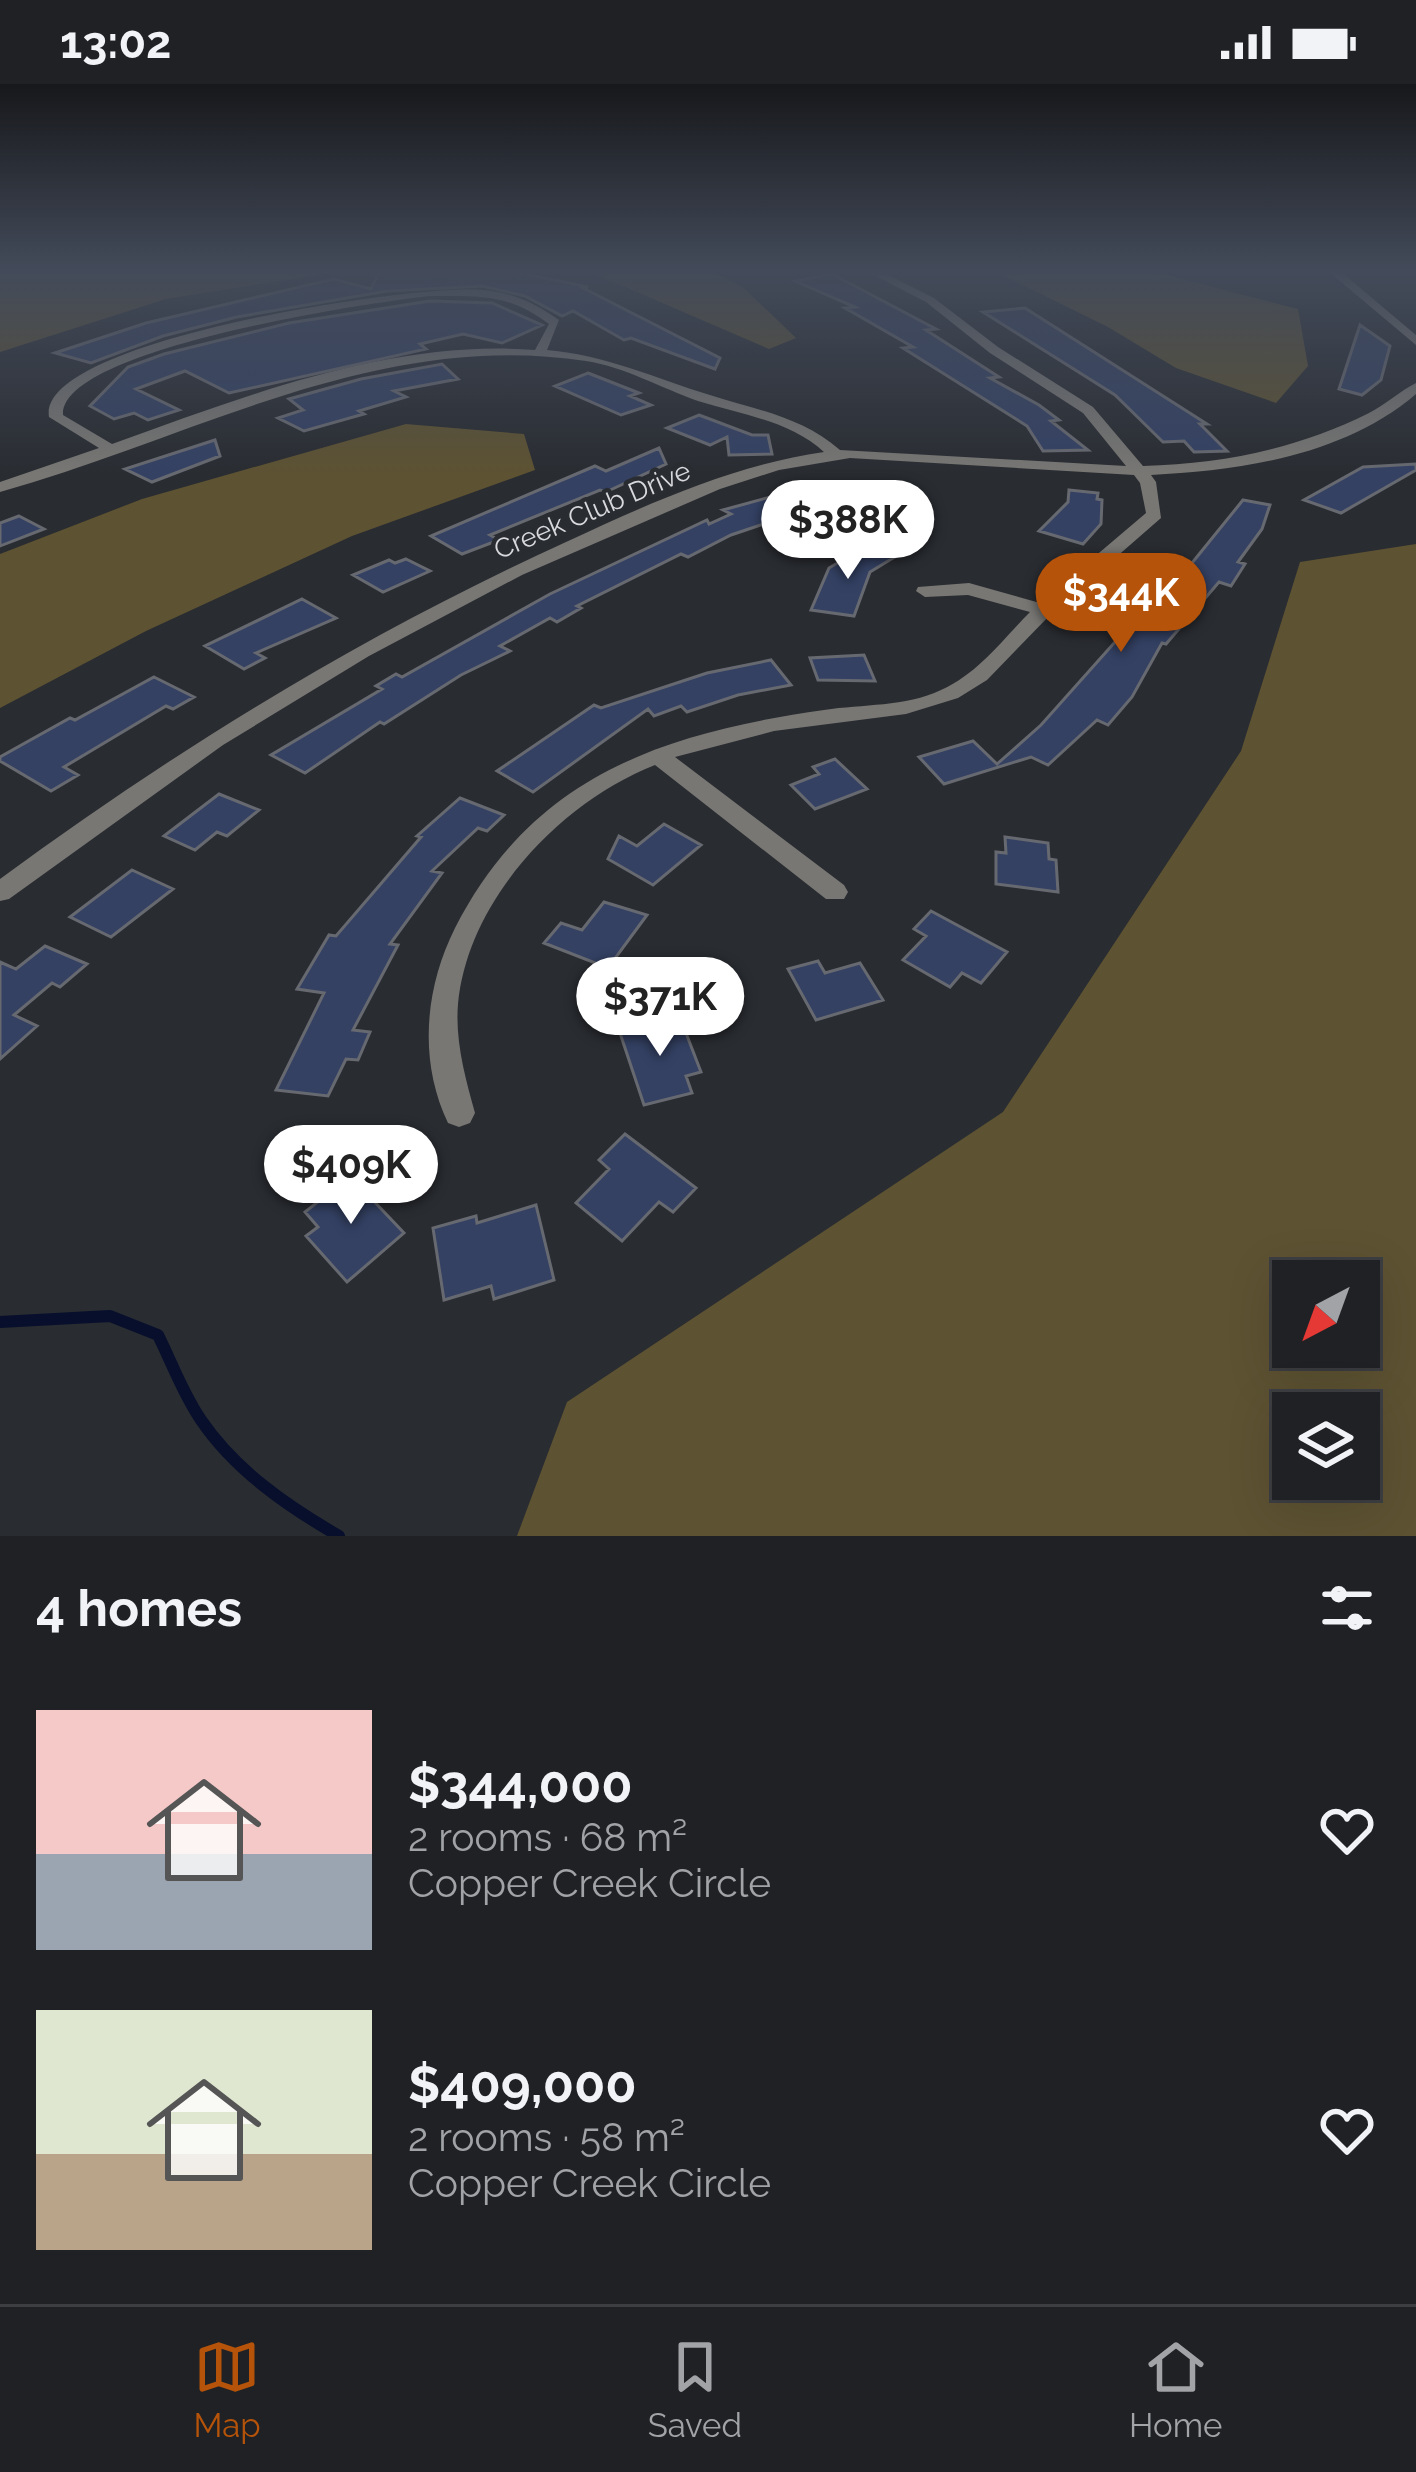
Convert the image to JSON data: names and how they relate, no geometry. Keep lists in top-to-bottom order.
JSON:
{
  "streets": {
    "street": ["Creek Club Drive"]
  },
  "north": "bottom left",
  "page": {
    "status": "13:02",
    "price": [
      "$388K",
      "$344K",
      "$371K",
      "$409K"
    ],
    "heading": "4 homes",
    "list": [
      {
        "name": "$344,000",
        "note": "2 rooms · 68 m² · Copper Creek Circle"
      },
      {
        "name": "$409,000",
        "note": "2 rooms · 58 m² · Copper Creek Circle"
      }
    ],
    "tabs": ["Map", "Saved", "Home"]
  }
}
